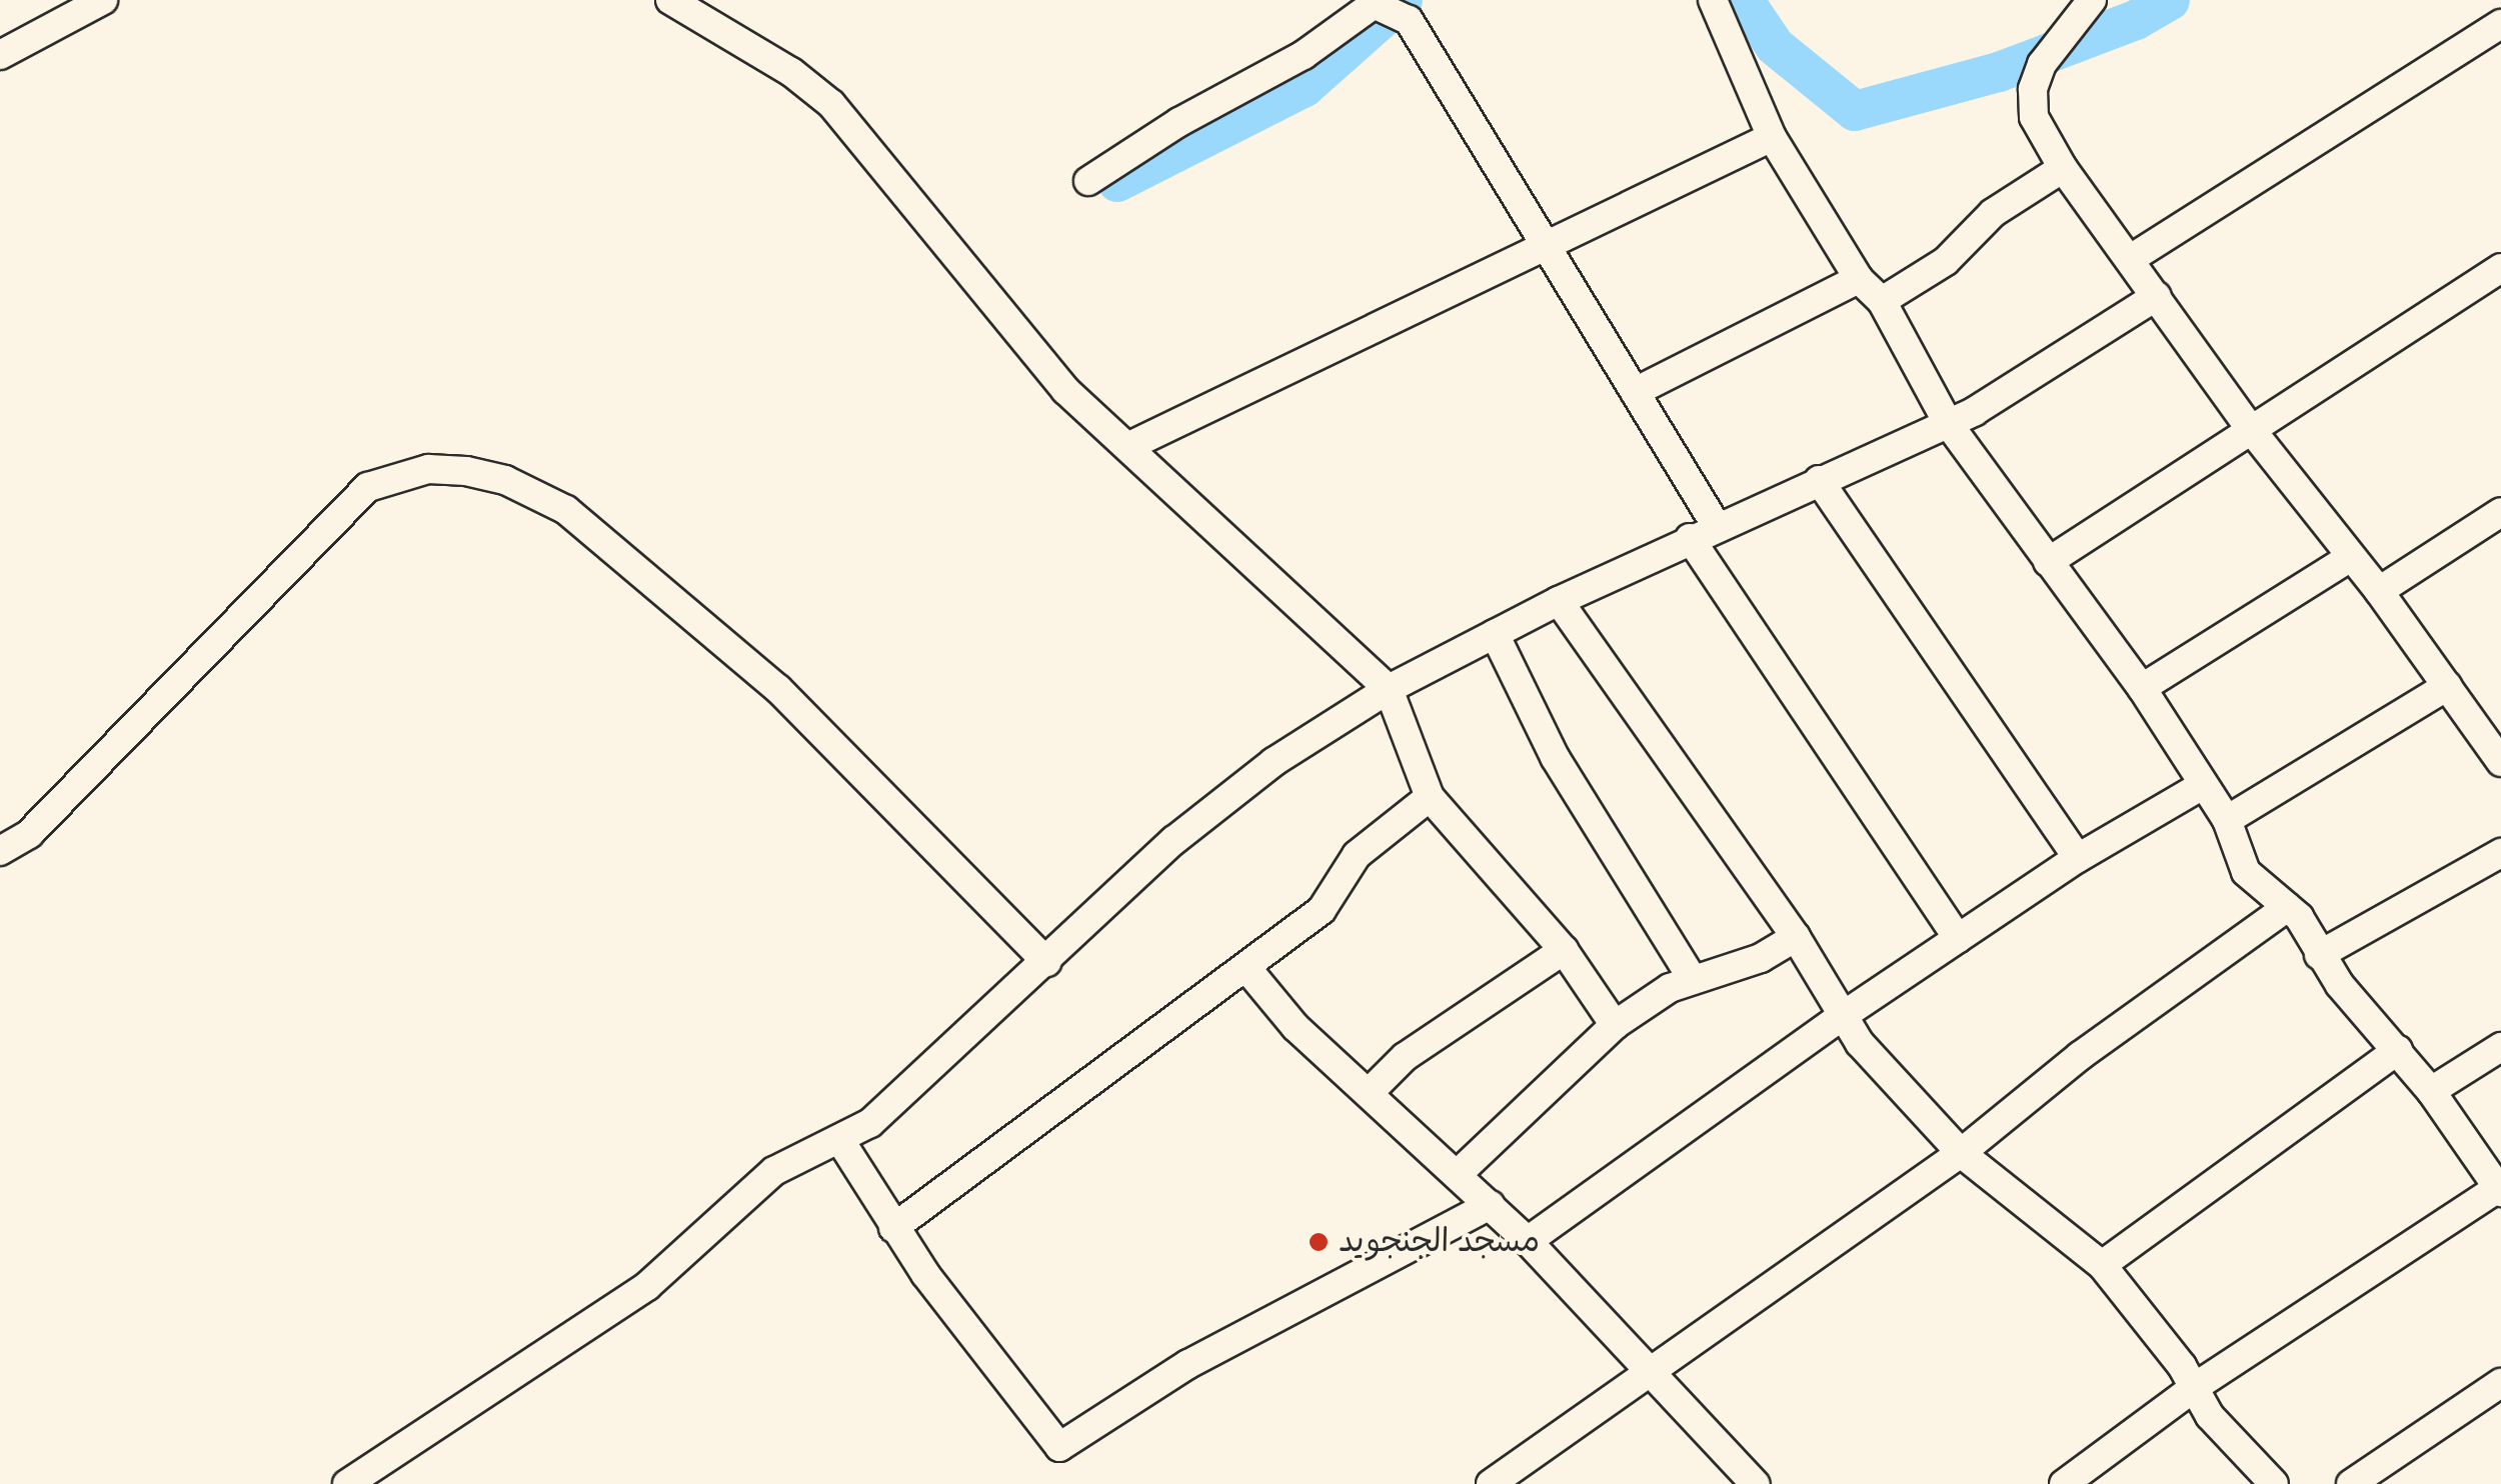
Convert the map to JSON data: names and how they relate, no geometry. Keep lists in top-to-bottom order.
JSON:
{
  "places": ["مسجد الجنجويد"]
}
